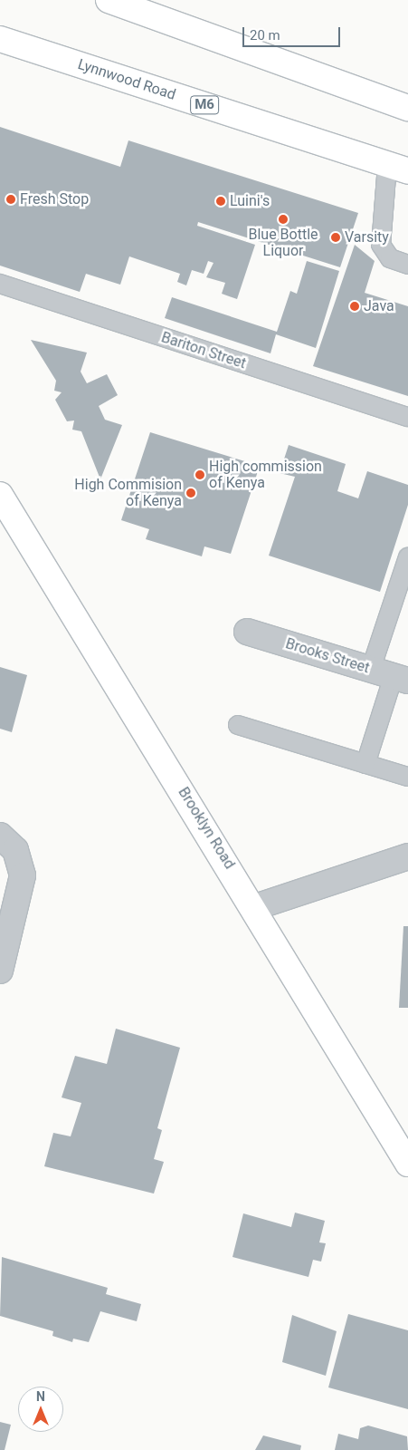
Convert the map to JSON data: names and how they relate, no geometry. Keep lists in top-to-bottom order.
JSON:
{
  "streets": {
    "main road": ["Lynnwood Road", "M6", "Brooklyn Road"],
    "street": ["Brooks Street"],
    "lane": ["Bariton Street"]
  },
  "places": [
    "Fresh Stop",
    "Luini's",
    "Blue Bottle Liquor",
    "Varsity",
    "Java",
    "High commission of Kenya",
    "High Commision of Kenya"
  ],
  "scale_bar": "20 m",
  "north": "top"
}
